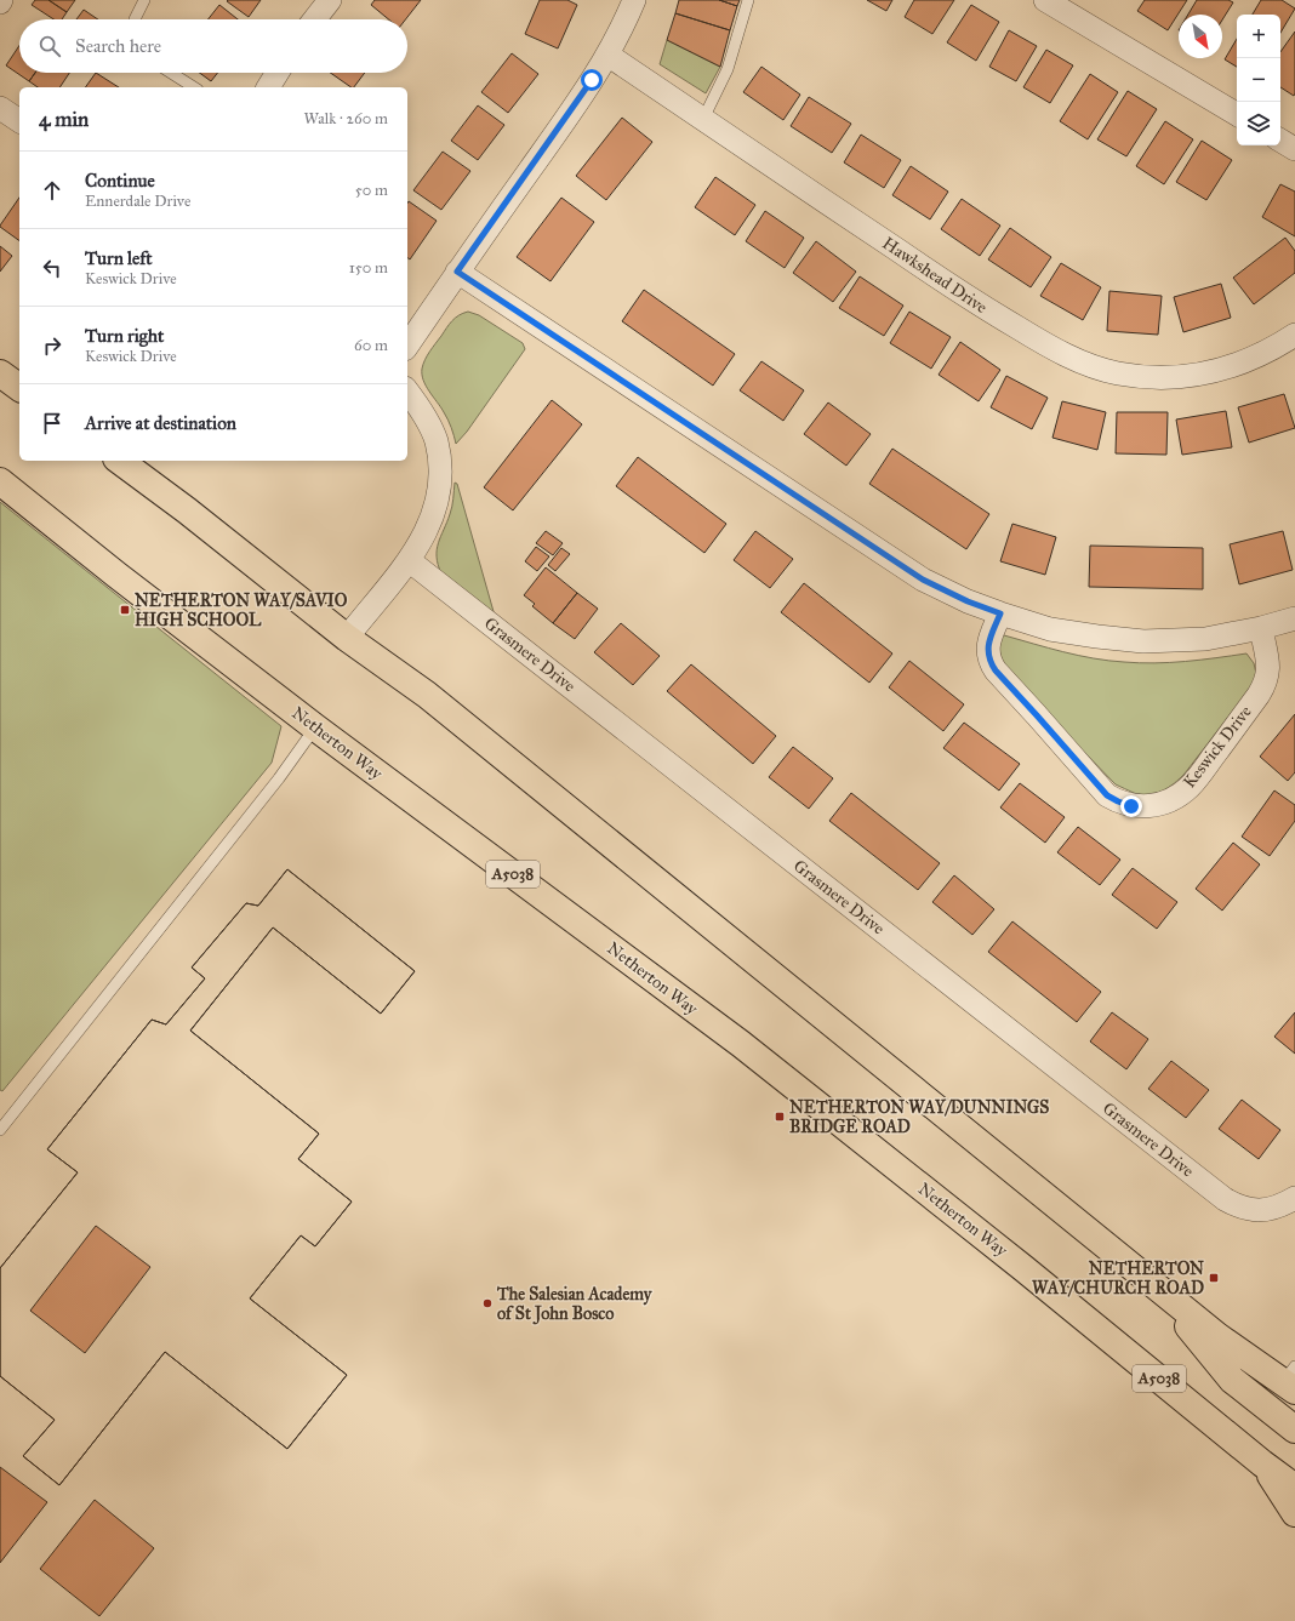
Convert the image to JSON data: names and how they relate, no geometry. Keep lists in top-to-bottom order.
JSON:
{
  "streets": {
    "main road": ["Netherton Way", "A5038"],
    "street": ["Hawkshead Drive", "Grasmere Drive", "Keswick Drive"]
  },
  "places": {
    "transit": ["NETHERTON WAY/SAVIO HIGH SCHOOL", "NETHERTON WAY/DUNNINGS BRIDGE ROAD", "NETHERTON WAY/CHURCH ROAD"],
    "other": ["The Salesian Academy of St John Bosco"]
  },
  "north": "bottom right",
  "page": {
    "map_buttons": ["+", "−"],
    "search": "Search here",
    "heading": ["4 min", "Walk · 260 m"],
    "list": [
      ["Continue", "Ennerdale Drive", "50 m"],
      ["Turn left", "Keswick Drive", "150 m"],
      ["Turn right", "Keswick Drive", "60 m"],
      "Arrive at destination"
    ]
  }
}
